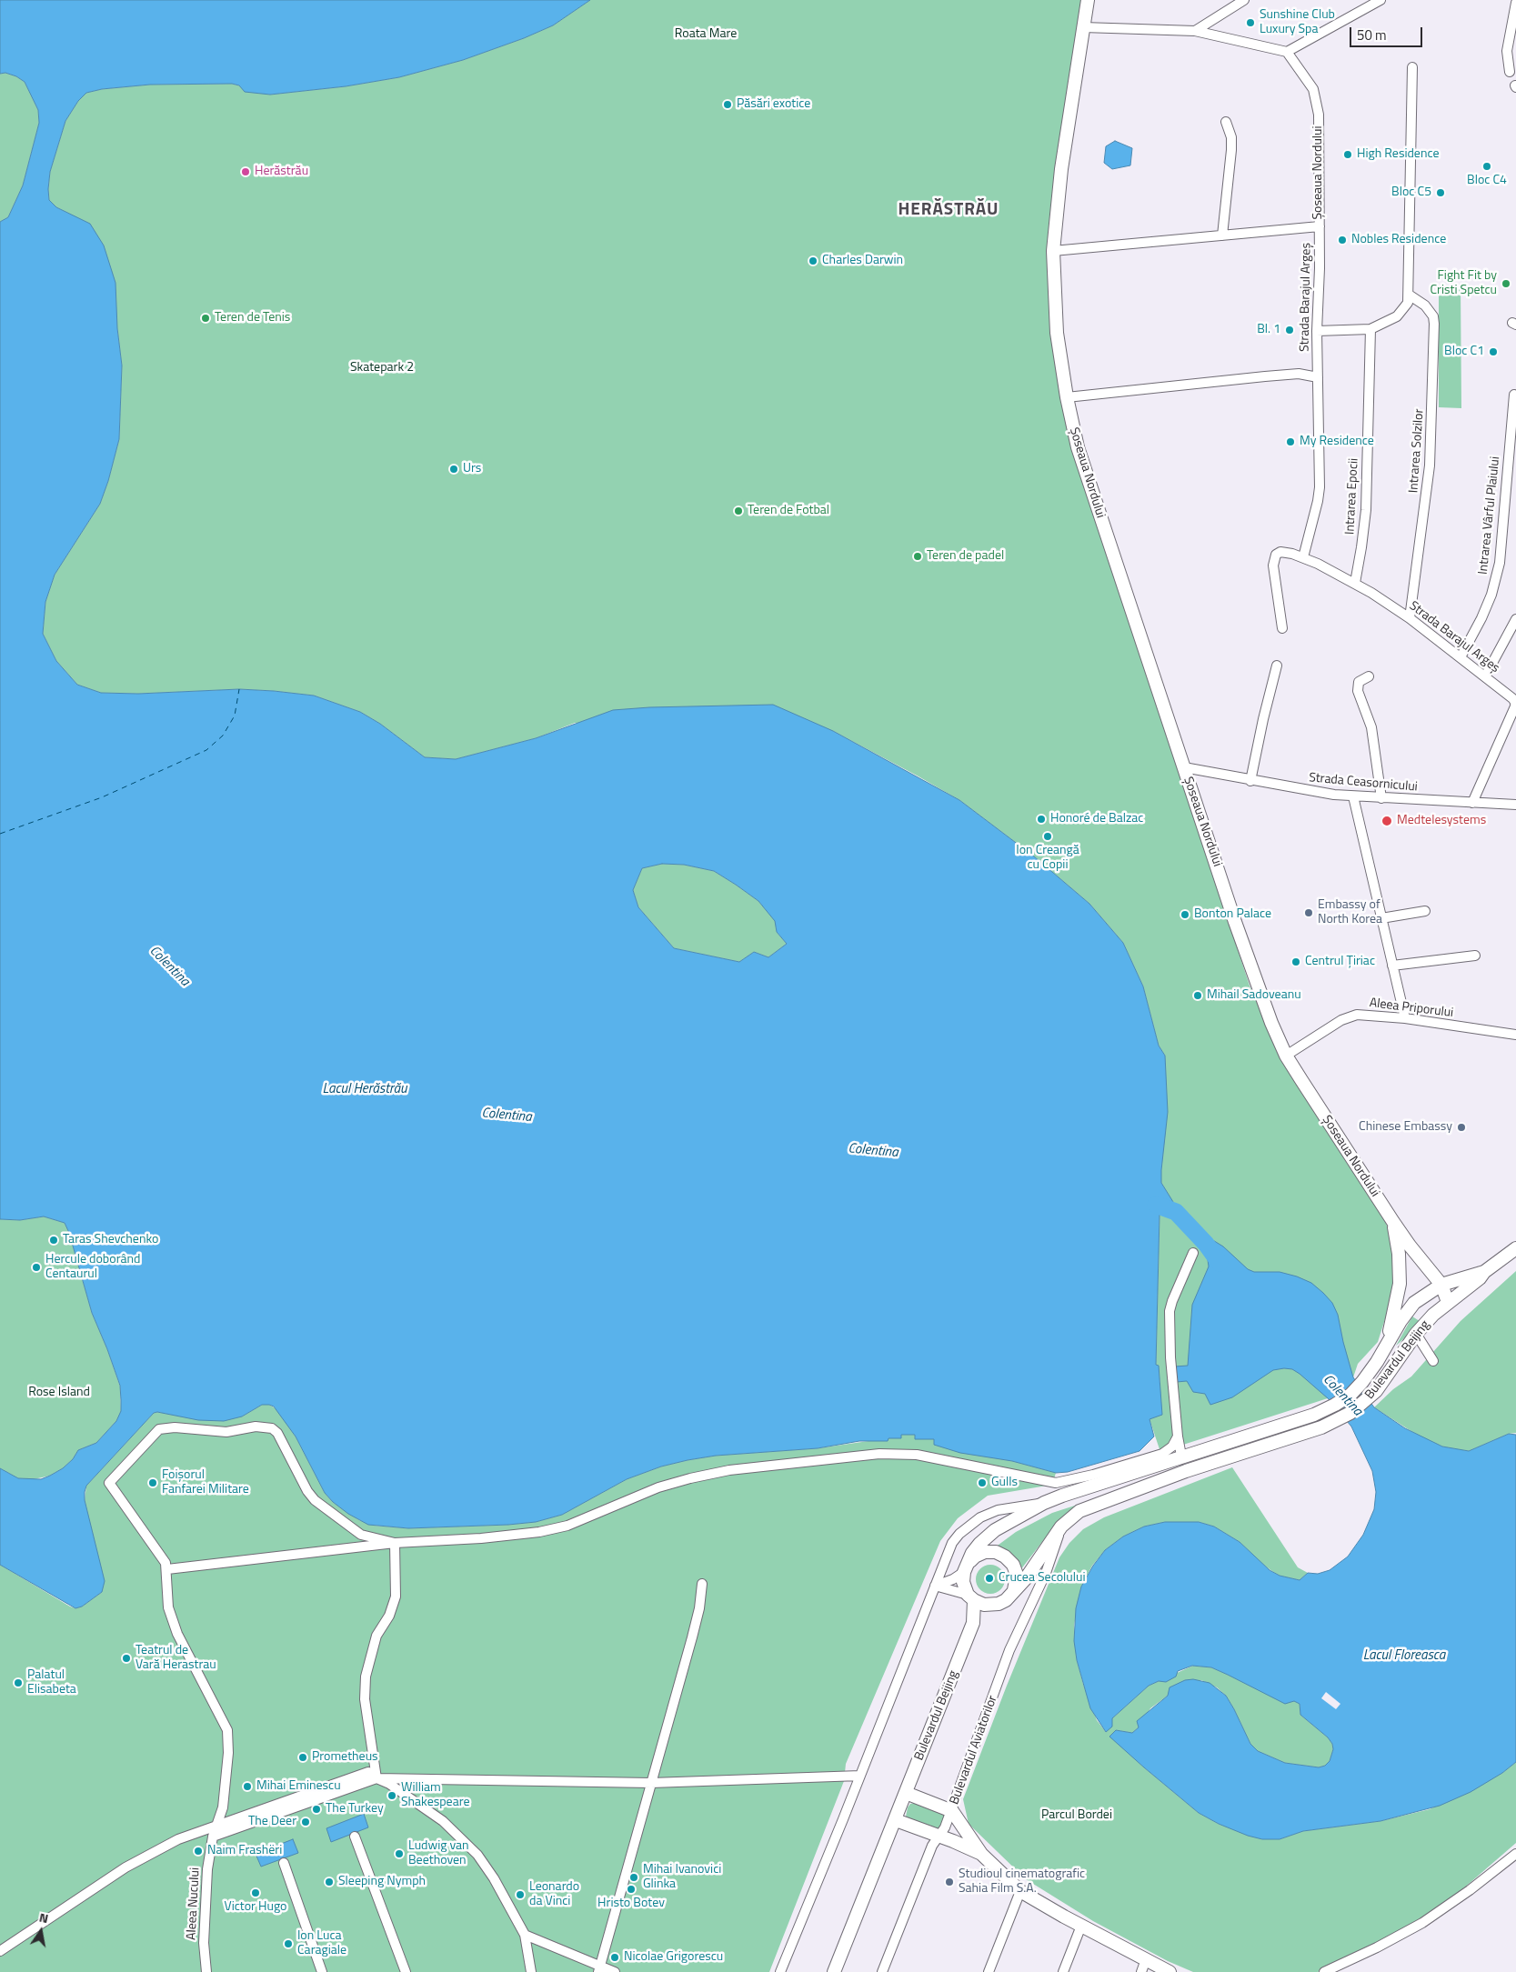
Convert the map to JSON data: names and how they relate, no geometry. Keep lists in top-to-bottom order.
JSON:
{
  "streets": {
    "main road": ["Șoseaua Nordului", "Bulevardul Beijing"],
    "street": [
      "Strada Barajul Argeș",
      "Intrarea Solzilor",
      "Intrarea Epocii",
      "Intrarea Vârful Plaiului",
      "Strada Ceasornicului",
      "Aleea Priporului",
      "Bulevardul Aviatorilor",
      "Aleea Nucului"
    ]
  },
  "crossings": [
    ["Șoseaua Nordului", "Strada Barajul Argeș"],
    ["Șoseaua Nordului", "Strada Ceasornicului"],
    ["Șoseaua Nordului", "Aleea Priporului"],
    ["Șoseaua Nordului", "Bulevardul Beijing"],
    ["Strada Barajul Argeș", "Intrarea Solzilor"],
    ["Strada Barajul Argeș", "Intrarea Epocii"],
    ["Strada Barajul Argeș", "Intrarea Vârful Plaiului"],
    ["Strada Barajul Argeș", "Strada Ceasornicului"],
    ["Bulevardul Beijing", "Bulevardul Aviatorilor"]
  ],
  "districts": ["HERĂSTRĂU"],
  "water": ["Colentina", "Lacul Herăstrău", "Lacul Floreasca"],
  "parks": [
    "Roata Mare",
    "Skatepark 2",
    "Rose Island",
    "Parcul Bordei"
  ],
  "places": [
    "Sunshine Club Luxury Spa",
    "Păsări exotice",
    "High Residence",
    "Bloc C4",
    "Herăstrău",
    "Bloc C5",
    "Nobles Residence",
    "Charles Darwin",
    "Fight Fit by Cristi Spetcu",
    "Teren de Tenis",
    "Bl. 1",
    "Bloc C1",
    "My Residence",
    "Urs",
    "Teren de Fotbal",
    "Teren de padel",
    "Honoré de Balzac",
    "Medtelesystems",
    "Ion Creangă cu Copii",
    "Embassy of North Korea",
    "Bonton Palace",
    "Centrul Țiriac",
    "Mihail Sadoveanu",
    "Chinese Embassy",
    "Taras Shevchenko",
    "Hercule doborând Centaurul",
    "Foișorul Fanfarei Militare",
    "Gulls",
    "Crucea Secolului",
    "Teatrul de Vară Herastrau",
    "Palatul Elisabeta",
    "Prometheus",
    "Mihai Eminescu",
    "William Shakespeare",
    "The Turkey",
    "The Deer",
    "Naim Frashëri",
    "Ludwig van Beethoven",
    "Mihai Ivanovici Glinka",
    "Sleeping Nymph",
    "Studioul cinematografic Sahia Film S.A.",
    "Hristo Botev",
    "Victor Hugo",
    "Leonardo da Vinci",
    "Ion Luca Caragiale",
    "Nicolae Grigorescu"
  ],
  "scale_bar": "50 m",
  "north": "top"
}
